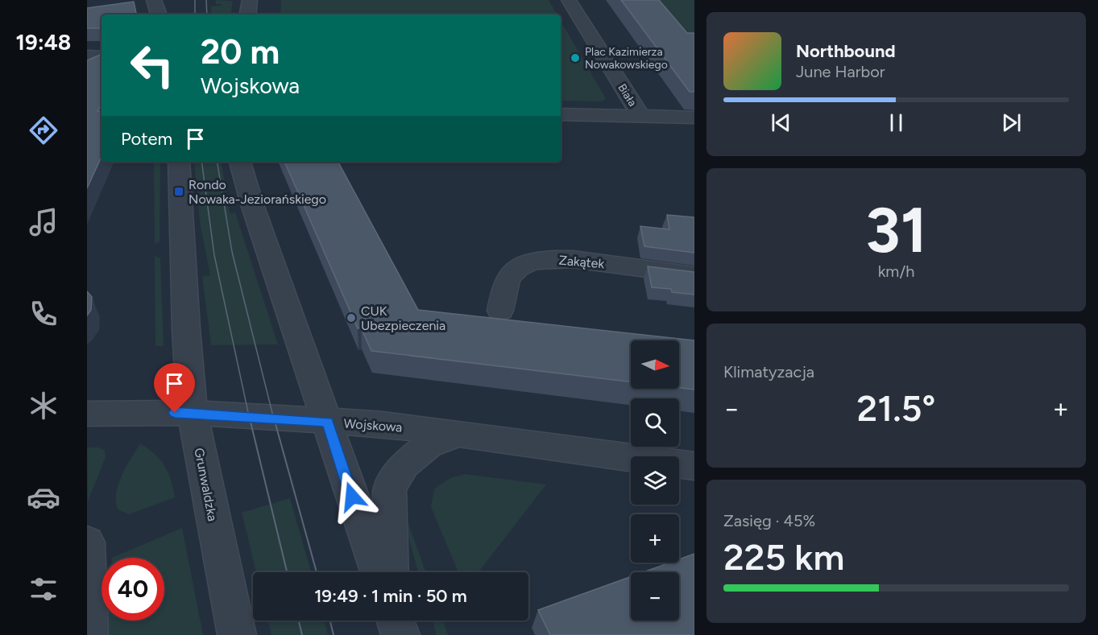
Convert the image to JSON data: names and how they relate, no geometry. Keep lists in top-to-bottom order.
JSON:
{
  "streets": {
    "street": [
      "Biała",
      "Zakątek",
      "Wojskowa",
      "Grunwaldzka"
    ]
  },
  "crossings": [
    ["Wojskowa", "Grunwaldzka"]
  ],
  "places": {
    "other": ["Plac Kazimierza Nowakowskiego", "CUK Ubezpieczenia"],
    "transit": ["Rondo Nowaka-Jeziorańskiego"]
  },
  "north": "right",
  "page": {
    "tabs": "19:48",
    "turn": ["20 m", "Wojskowa"],
    "song": ["Northbound", "June Harbor"],
    "then": "Potem",
    "tile": [
      ["31", "km/h"],
      "Klimatyzacja",
      ["Zasięg · 45%", "225 km"]
    ],
    "map_buttons": ["+", "−"],
    "heat": ["−", "21.5°", "+"],
    "limit": "40",
    "trip": "19:49 · 1 min · 50 m"
  }
}
